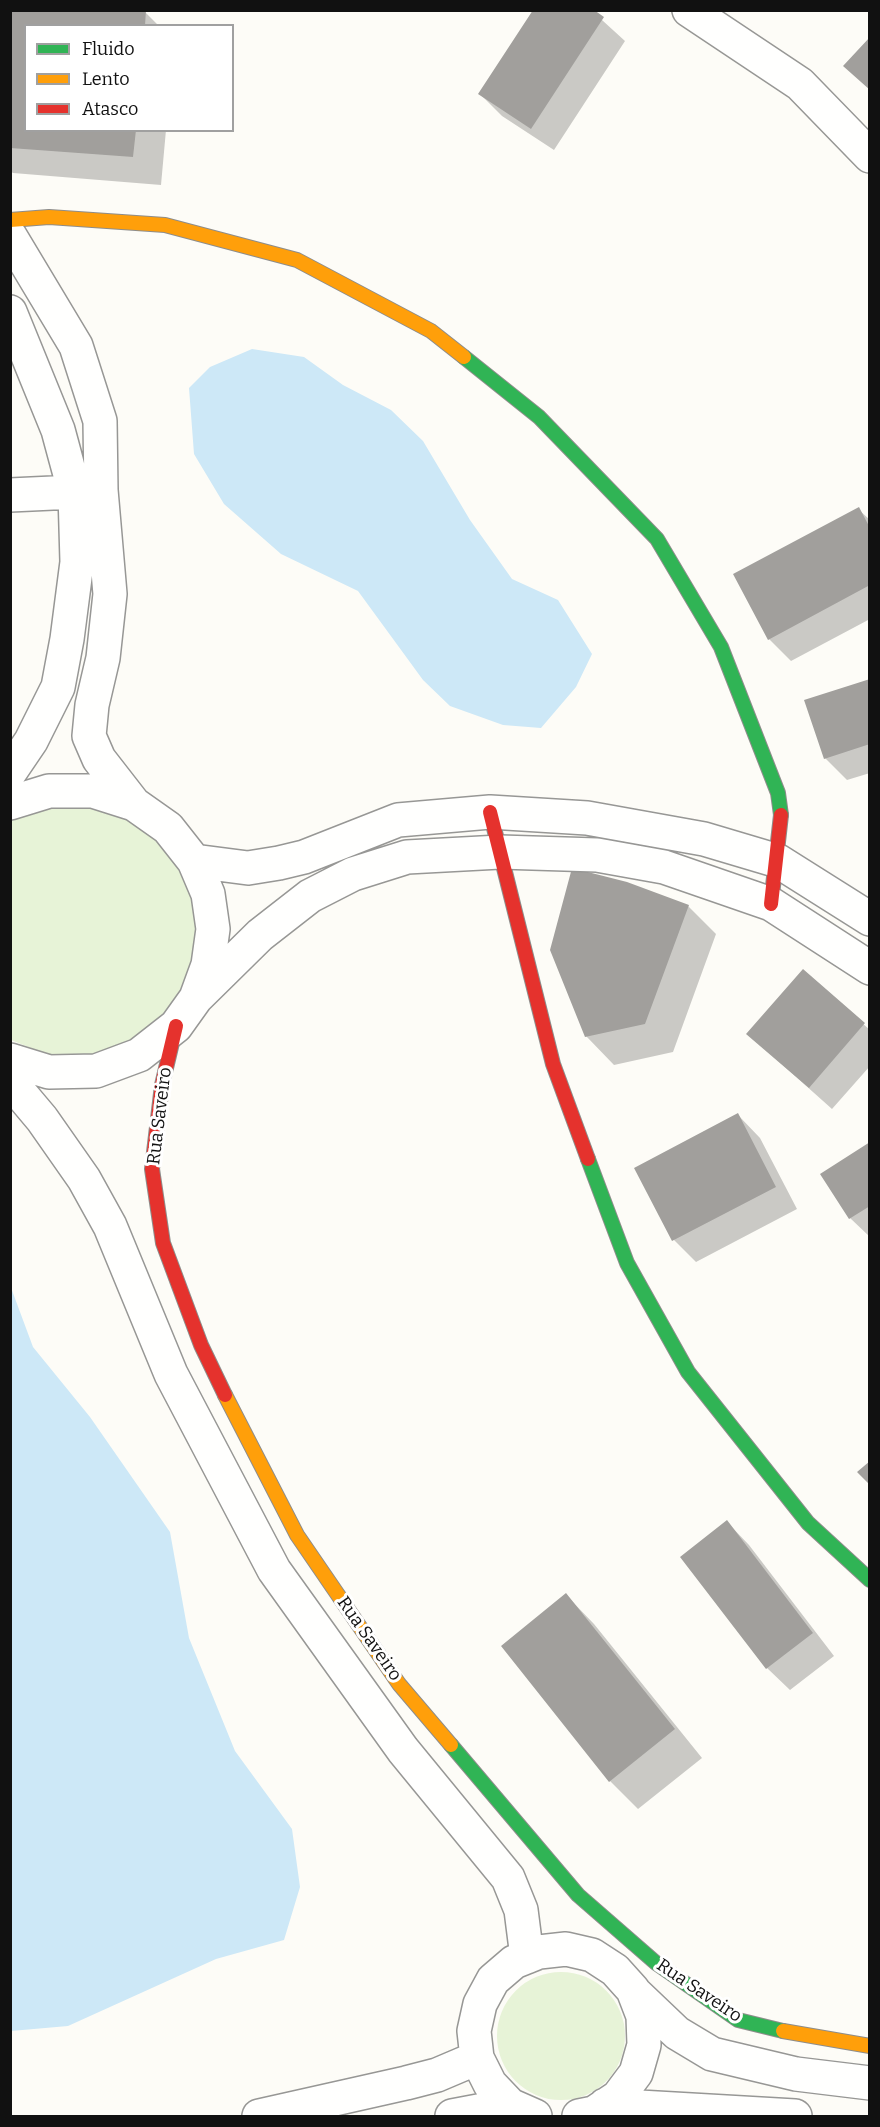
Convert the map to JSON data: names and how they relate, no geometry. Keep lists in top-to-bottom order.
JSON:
{
  "streets": {
    "street": ["Rua Saveiro"]
  },
  "legend": ["Fluido", "Lento", "Atasco"]
}
